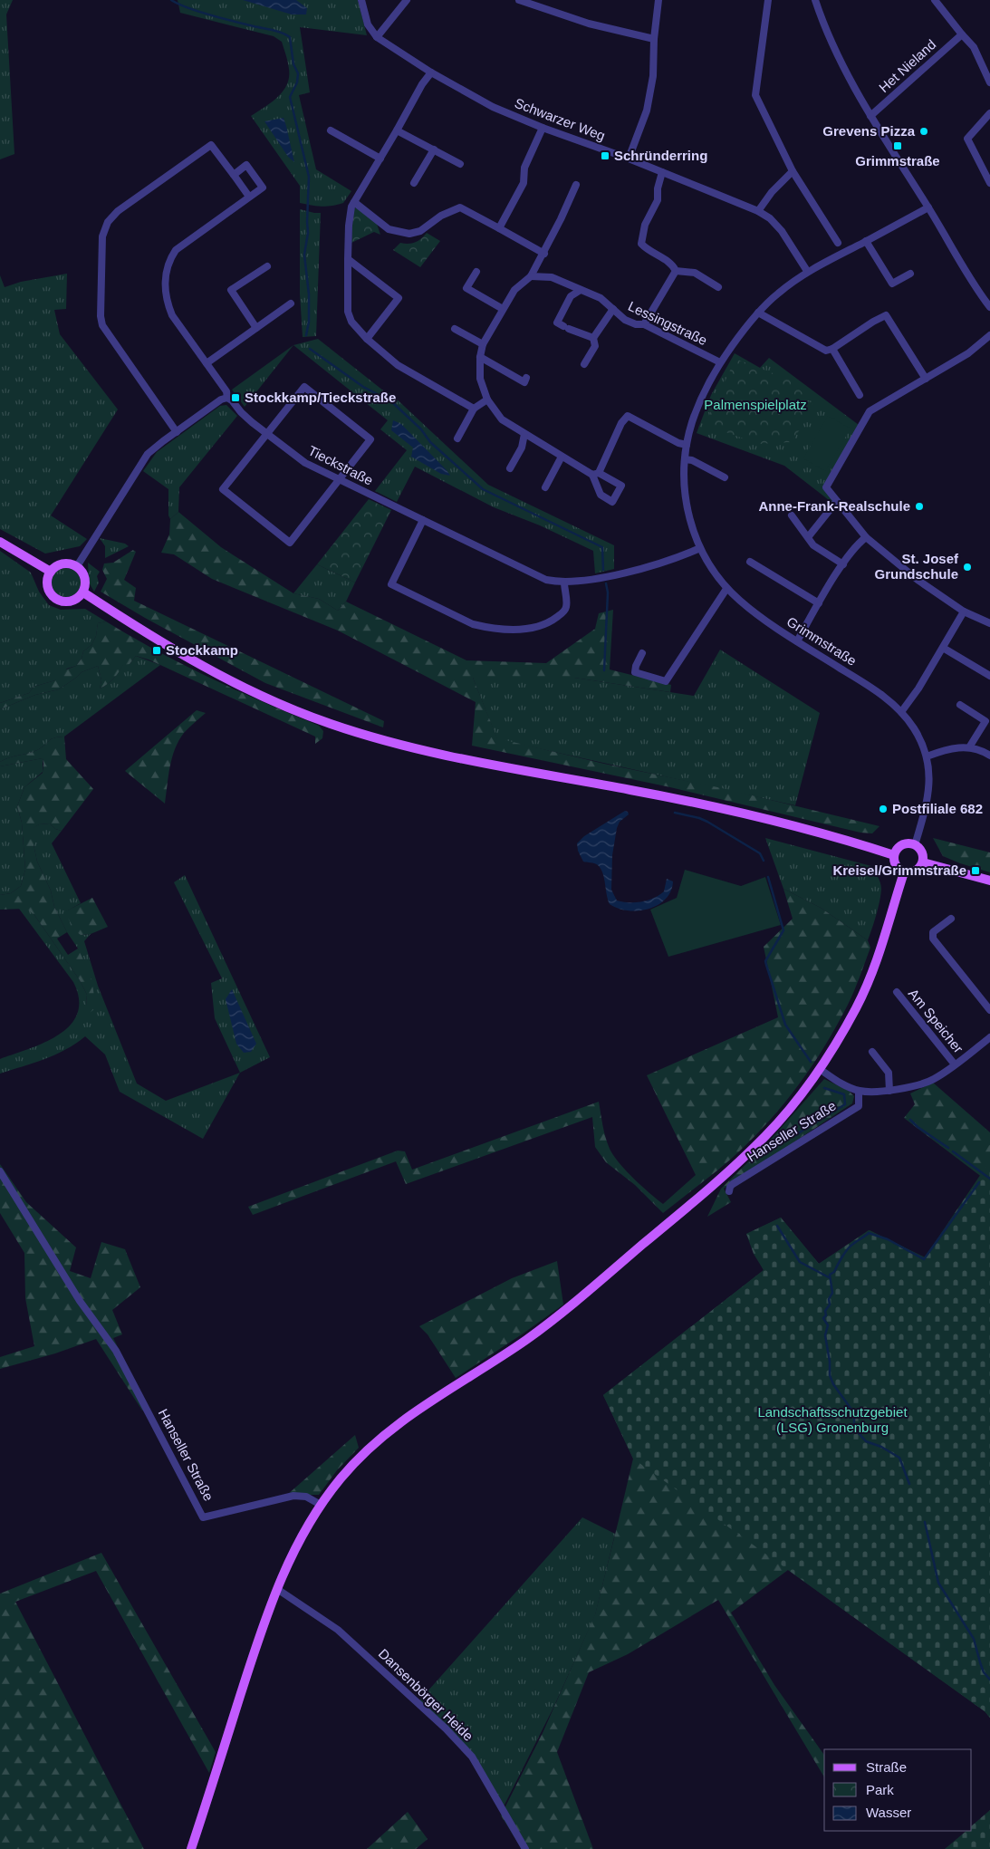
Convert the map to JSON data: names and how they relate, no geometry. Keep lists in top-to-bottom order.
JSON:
{
  "streets": {
    "street": [
      "Het Nieland",
      "Schwarzer Weg",
      "Lessingstraße",
      "Tieckstraße",
      "Grimmstraße",
      "Am Speicher",
      "Hanseller Straße",
      "Dansenbörger Heide"
    ]
  },
  "crossings": [
    ["Schwarzer Weg", "Grimmstraße"],
    ["Lessingstraße", "Grimmstraße"],
    ["Tieckstraße", "Grimmstraße"],
    ["Am Speicher", "Hanseller Straße"]
  ],
  "parks": ["Palmenspielplatz", "Landschaftsschutzgebiet (LSG) Gronenburg"],
  "places": {
    "other": [
      "Grevens Pizza",
      "Anne-Frank-Realschule",
      "St. Josef Grundschule",
      "Postfiliale 682"
    ],
    "transit": [
      "Grimmstraße",
      "Schründerring",
      "Stockkamp/Tieckstraße",
      "Stockkamp",
      "Kreisel/Grimmstraße"
    ]
  },
  "legend": ["Straße", "Park", "Wasser"]
}
